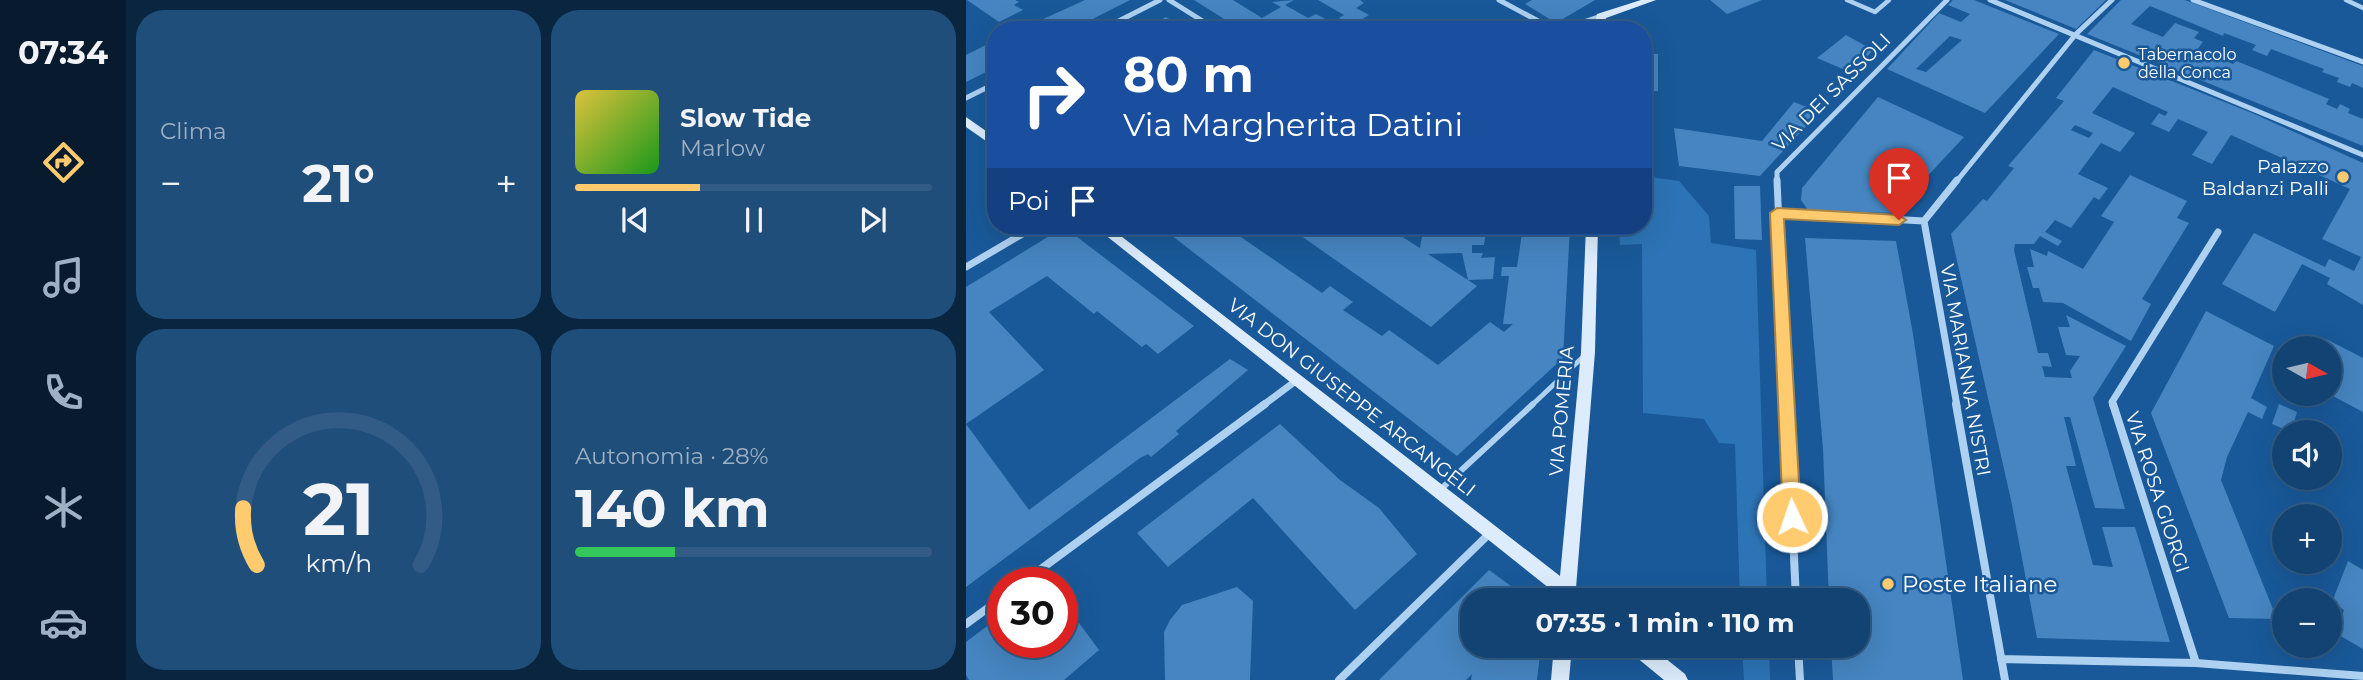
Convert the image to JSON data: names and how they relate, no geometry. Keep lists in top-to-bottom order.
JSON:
{
  "streets": {
    "street": [
      "VIA DEI SASSOLI",
      "VIA MARIANNA NISTRI",
      "VIA DON GIUSEPPE ARCANGELI",
      "VIA POMERIA",
      "VIA ROSA GIORGI"
    ]
  },
  "places": ["Tabernacolo della Conca", "Palazzo Baldanzi Palli", "Poste Italiane"],
  "north": "right",
  "page": {
    "tabs": "07:34",
    "tile": [
      "Clima",
      ["Autonomia · 28%", "140 km"]
    ],
    "turn": ["80 m", "Via Margherita Datini"],
    "song": ["Slow Tide", "Marlow"],
    "heat": ["−", "21°", "+"],
    "then": "Poi",
    "map_buttons": ["+", "−"],
    "limit": "30",
    "trip": "07:35 · 1 min · 110 m",
    "gauge": ["21", "km/h"]
  }
}
